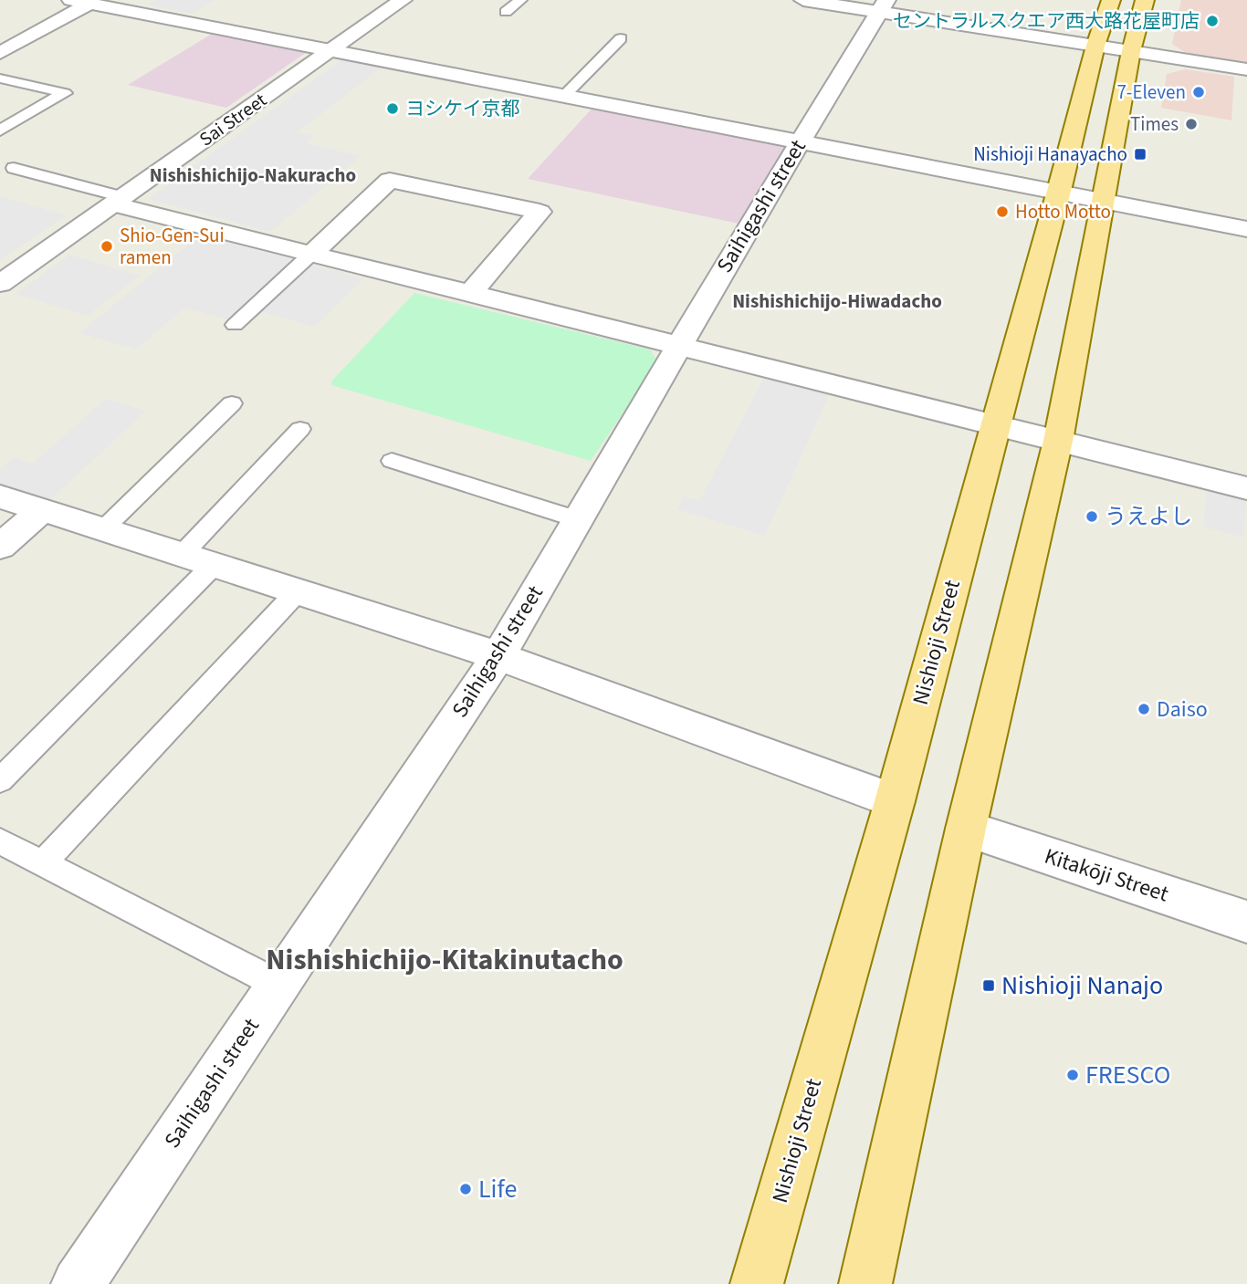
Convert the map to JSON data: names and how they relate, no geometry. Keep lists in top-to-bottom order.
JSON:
{
  "streets": {
    "main road": ["Nishioji Street"],
    "street": ["Sai Street", "Saihigashi street", "Kitakōji Street"]
  },
  "districts": ["Nishishichijo-Nakuracho", "Nishishichijo-Hiwadacho", "Nishishichijo-Kitakinutacho"],
  "places": {
    "other": [
      "セントラルスクエア西大路花屋町店",
      "7-Eleven",
      "ヨシケイ京都",
      "Times",
      "Hotto Motto",
      "Shio-Gen-Sui ramen",
      "うえよし",
      "Daiso",
      "FRESCO",
      "Life"
    ],
    "transit": ["Nishioji Hanayacho", "Nishioji Nanajo"]
  }
}
